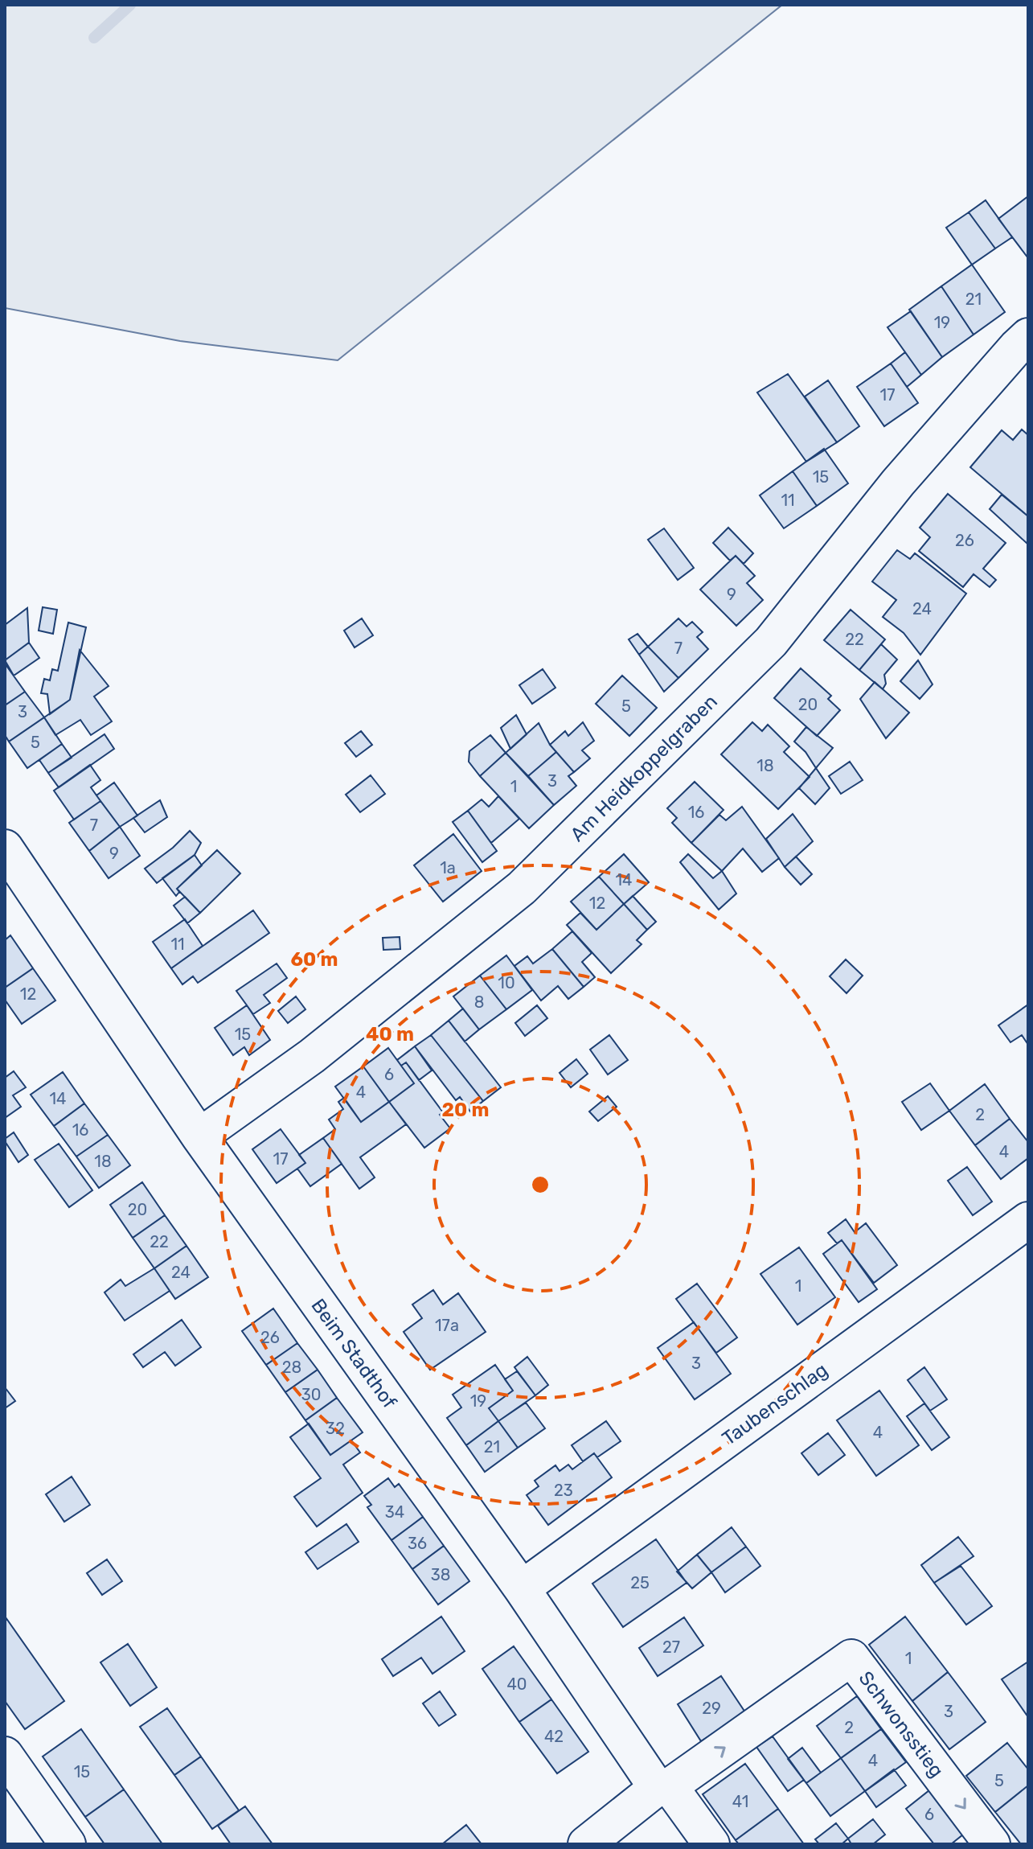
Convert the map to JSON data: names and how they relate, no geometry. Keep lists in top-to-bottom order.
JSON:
{
  "streets": {
    "street": [
      "Am Heidkoppelgraben",
      "Beim Stadthof",
      "Taubenschlag",
      "Schwonsstieg"
    ]
  },
  "crossings": [
    ["Am Heidkoppelgraben", "Beim Stadthof"],
    ["Beim Stadthof", "Taubenschlag"],
    ["Beim Stadthof", "Schwonsstieg"]
  ],
  "house_numbers": [
    "21",
    "19",
    "17",
    "15",
    "11",
    "26",
    "9",
    "24",
    "22",
    "7",
    "20",
    "5",
    "3",
    "5",
    "18",
    "3",
    "1",
    "16",
    "7",
    "9",
    "1a",
    "14",
    "12",
    "11",
    "10",
    "12",
    "8",
    "15",
    "6",
    "4",
    "14",
    "2",
    "16",
    "4",
    "17",
    "18",
    "20",
    "22",
    "24",
    "1",
    "17a",
    "26",
    "3",
    "28",
    "30",
    "19",
    "32",
    "4",
    "21",
    "23",
    "34",
    "36",
    "38",
    "25",
    "27",
    "1",
    "40",
    "29",
    "3",
    "2",
    "42",
    "4",
    "15",
    "5",
    "41",
    "6"
  ],
  "rings": ["60 m", "40 m", "20 m"]
}
